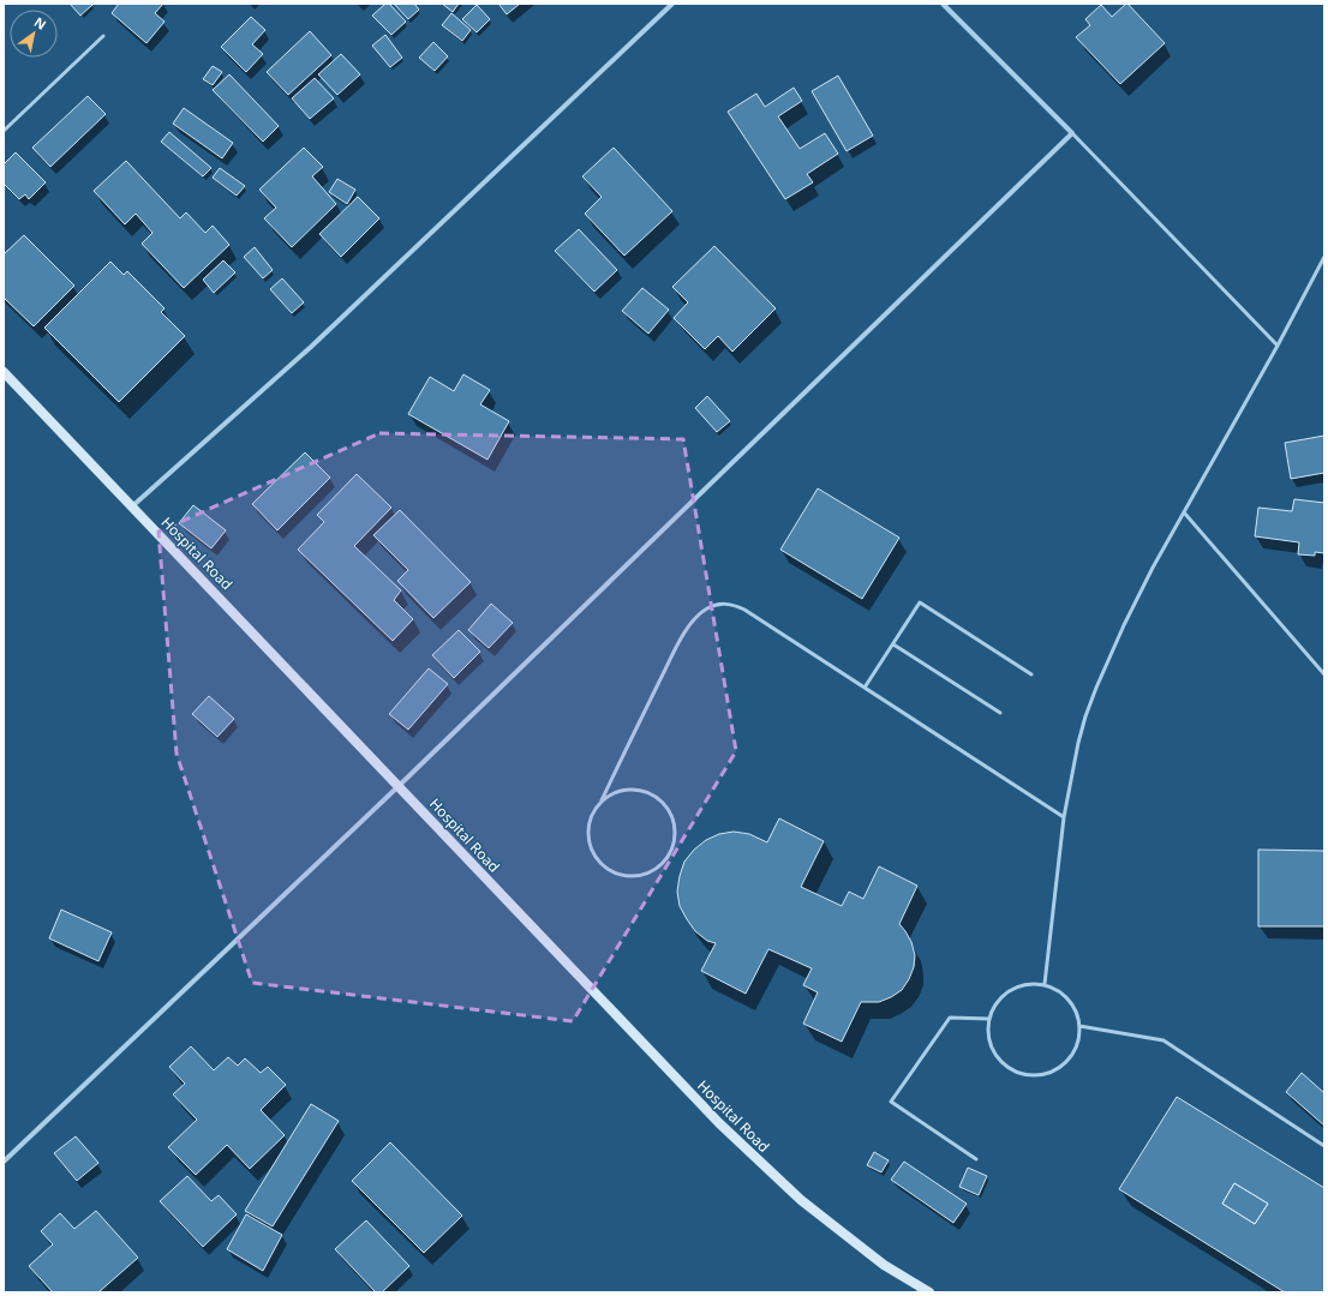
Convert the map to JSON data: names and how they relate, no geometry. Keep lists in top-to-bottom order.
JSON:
{
  "streets": {
    "street": ["Hospital Road"]
  },
  "north": "top right"
}
